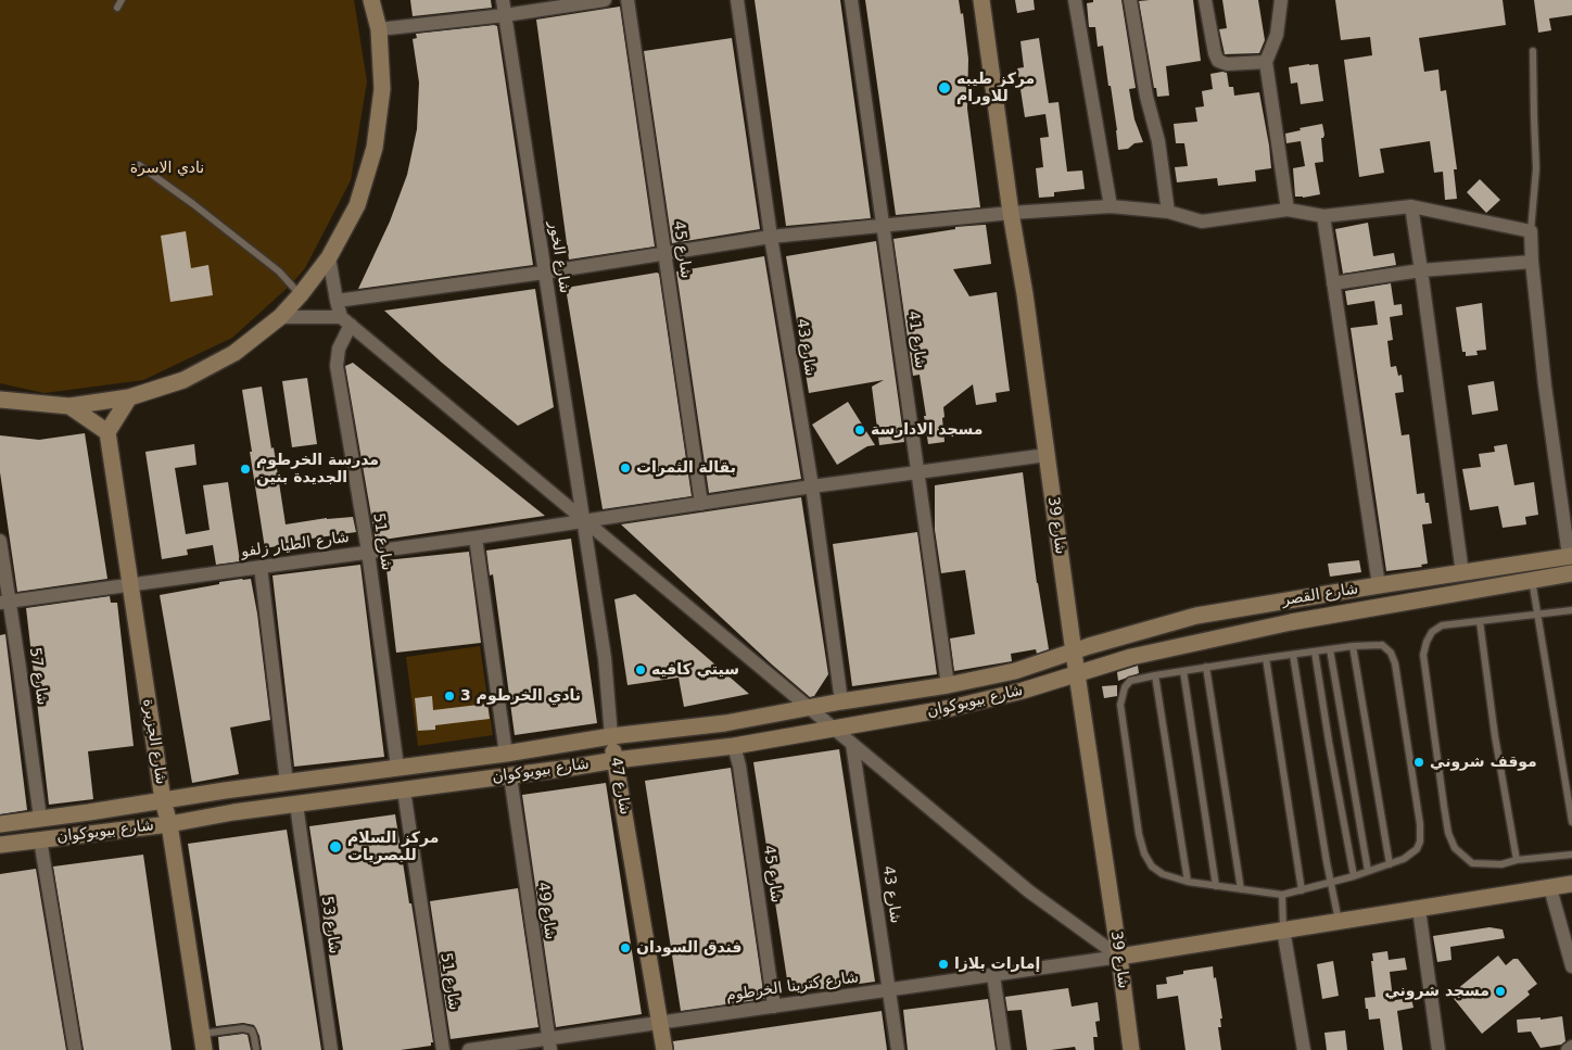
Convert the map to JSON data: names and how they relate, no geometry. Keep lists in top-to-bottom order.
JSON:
{
  "streets": {
    "main road": [
      "شارع 39",
      "شارع القصر",
      "شارع بيويوكوان",
      "شارع الجزيرة",
      "شارع 47"
    ],
    "street": [
      "شارع 45",
      "شارع الخور",
      "شارع 41",
      "شارع 43",
      "شارع 51",
      "شارع الطيار زلفو",
      "شارع 57",
      "شارع 49",
      "شارع 53",
      "شارع كترينا الخرطوم"
    ]
  },
  "crossings": [
    ["شارع 45", "شارع الطيار زلفو"],
    ["شارع 45", "شارع بيويوكوان"],
    ["شارع 45", "شارع كترينا الخرطوم"],
    ["شارع الخور", "شارع الطيار زلفو"],
    ["شارع الخور", "شارع 47"],
    ["شارع 41", "شارع الطيار زلفو"],
    ["شارع 41", "شارع بيويوكوان"],
    ["شارع 43", "شارع الطيار زلفو"],
    ["شارع 43", "شارع بيويوكوان"],
    ["شارع 43", "شارع كترينا الخرطوم"],
    ["شارع 39", "شارع الطيار زلفو"],
    ["شارع 39", "شارع القصر"],
    ["شارع 39", "شارع بيويوكوان"],
    ["شارع 39", "شارع كترينا الخرطوم"],
    ["شارع 51", "شارع الطيار زلفو"],
    ["شارع 51", "شارع بيويوكوان"],
    ["شارع الطيار زلفو", "شارع 57"],
    ["شارع الطيار زلفو", "شارع الجزيرة"],
    ["شارع الطيار زلفو", "شارع 47"],
    ["شارع القصر", "شارع بيويوكوان"],
    ["شارع 57", "شارع بيويوكوان"],
    ["شارع بيويوكوان", "شارع الجزيرة"],
    ["شارع بيويوكوان", "شارع 47"],
    ["شارع بيويوكوان", "شارع 49"],
    ["شارع بيويوكوان", "شارع 53"],
    ["شارع 47", "شارع كترينا الخرطوم"],
    ["شارع 49", "شارع كترينا الخرطوم"]
  ],
  "parks": ["نادي الاسرة"],
  "places": [
    "مركز طيبه للاورام",
    "مسجد الادارسة",
    "بقالة الثمرات",
    "مدرسة الخرطوم الجديدة بنين",
    "سيتي كافيه",
    "نادي الخرطوم 3",
    "موقف شروني",
    "مركز السلام للبصريات",
    "فندق السودان",
    "إمارات بلازا",
    "مسجد شروني"
  ]
}
